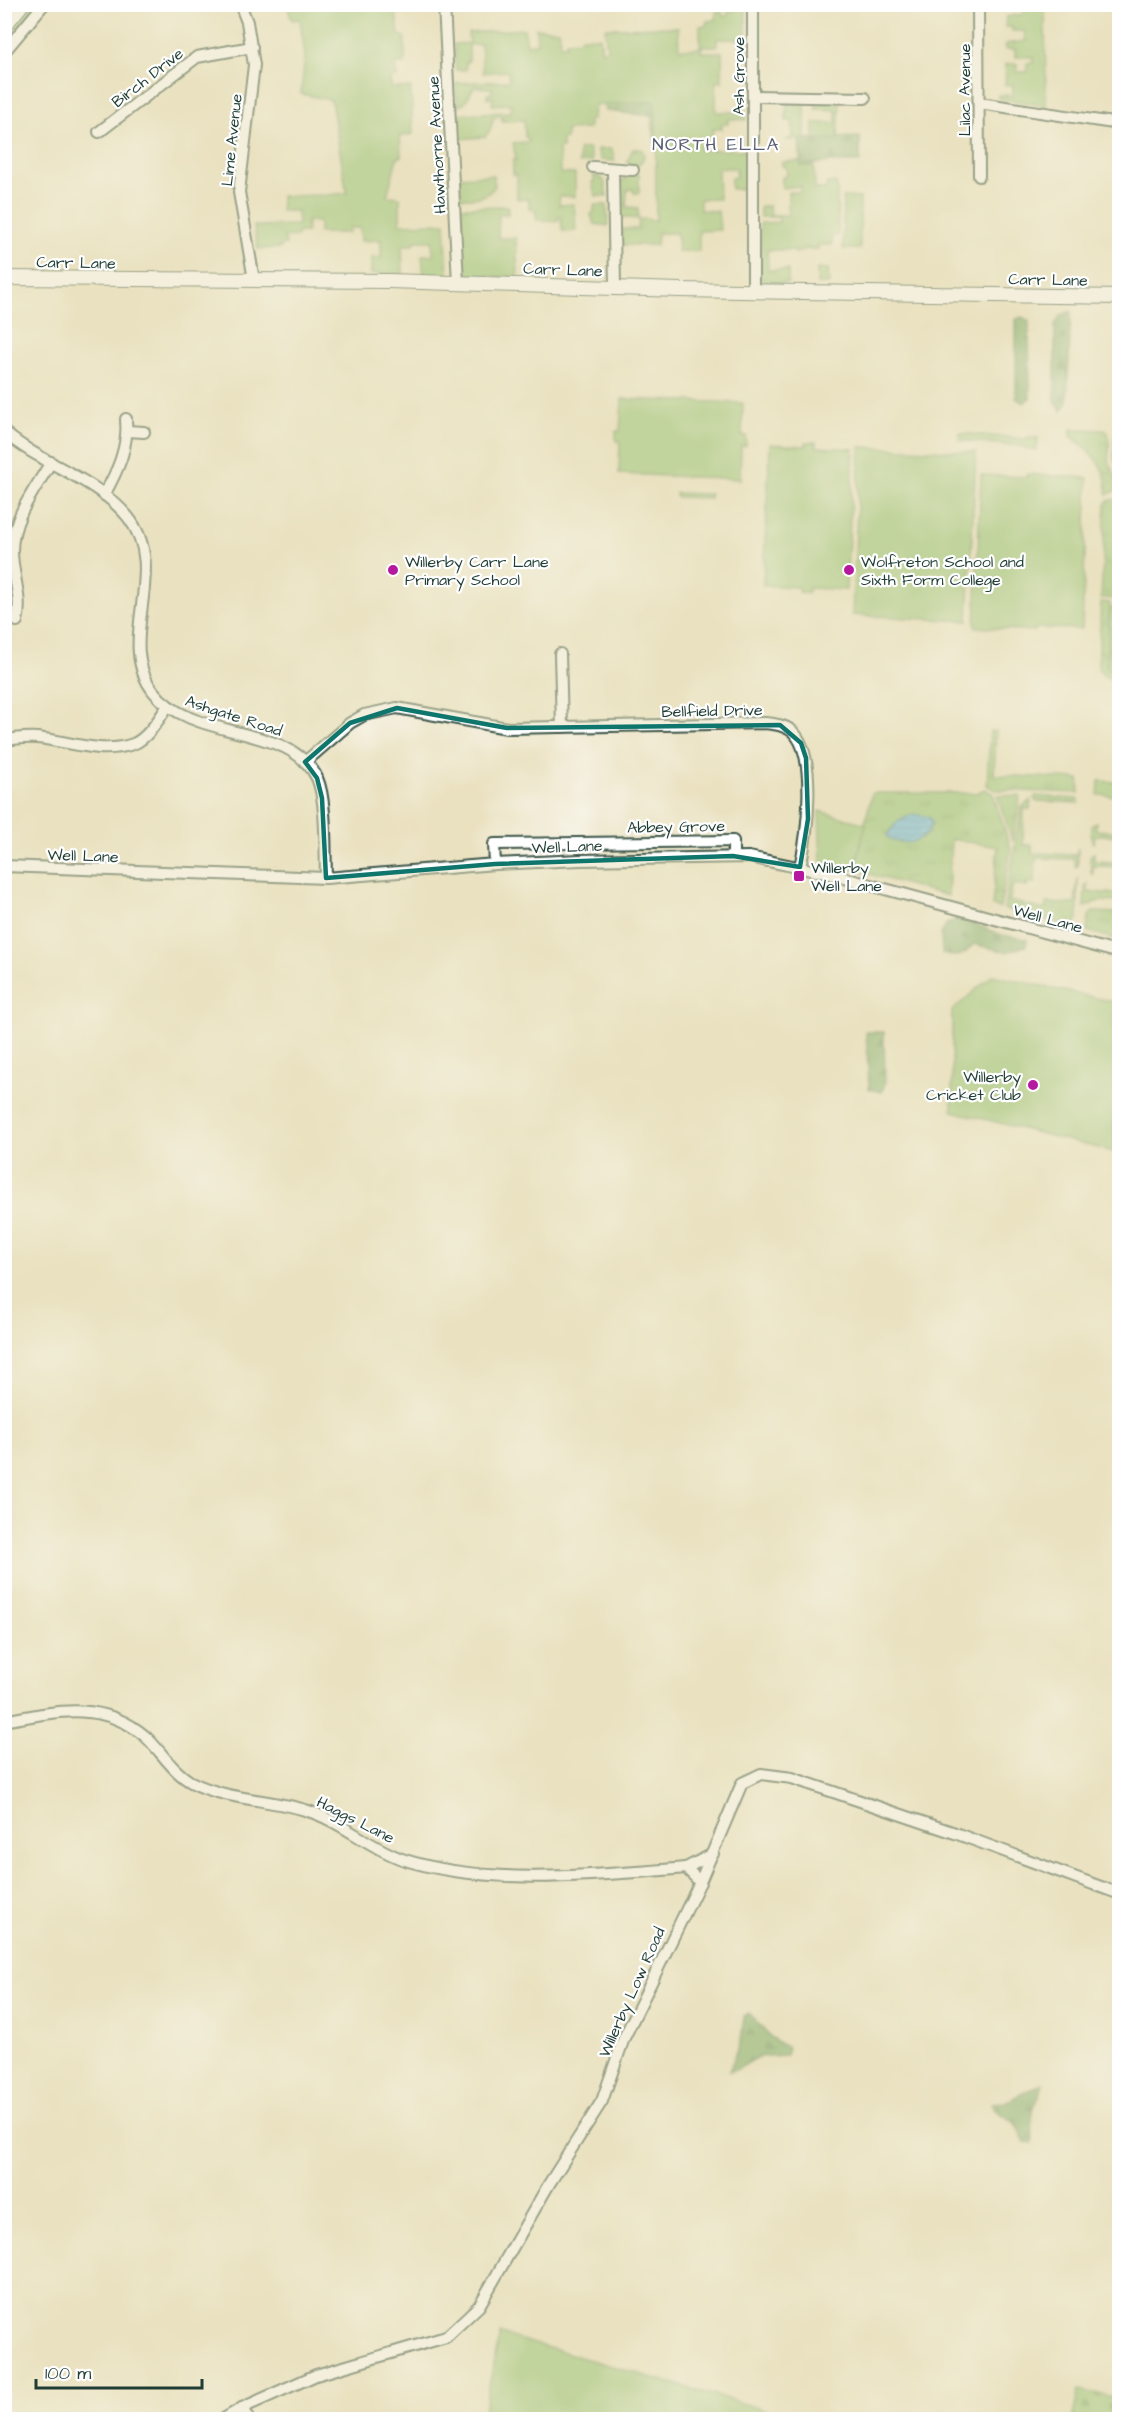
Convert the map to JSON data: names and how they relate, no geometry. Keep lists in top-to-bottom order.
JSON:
{
  "streets": {
    "street": [
      "Ash Grove",
      "Birch Drive",
      "Lilac Avenue",
      "Lime Avenue",
      "Hawthorne Avenue",
      "Carr Lane",
      "Bellfield Drive",
      "Ashgate Road",
      "Abbey Grove",
      "Well Lane",
      "Haggs Lane",
      "Willerby Low Road"
    ]
  },
  "crossings": [
    ["Ash Grove", "Carr Lane"],
    ["Birch Drive", "Lime Avenue"],
    ["Lime Avenue", "Carr Lane"],
    ["Hawthorne Avenue", "Carr Lane"],
    ["Bellfield Drive", "Ashgate Road"],
    ["Bellfield Drive", "Well Lane"],
    ["Ashgate Road", "Well Lane"],
    ["Abbey Grove", "Well Lane"],
    ["Haggs Lane", "Willerby Low Road"]
  ],
  "districts": ["NORTH ELLA"],
  "places": {
    "other": ["Willerby Carr Lane Primary School", "Wolfreton School and Sixth Form College", "Willerby Cricket Club"],
    "transit": ["Willerby Well Lane"]
  },
  "scale_bar": "100 m"
}
